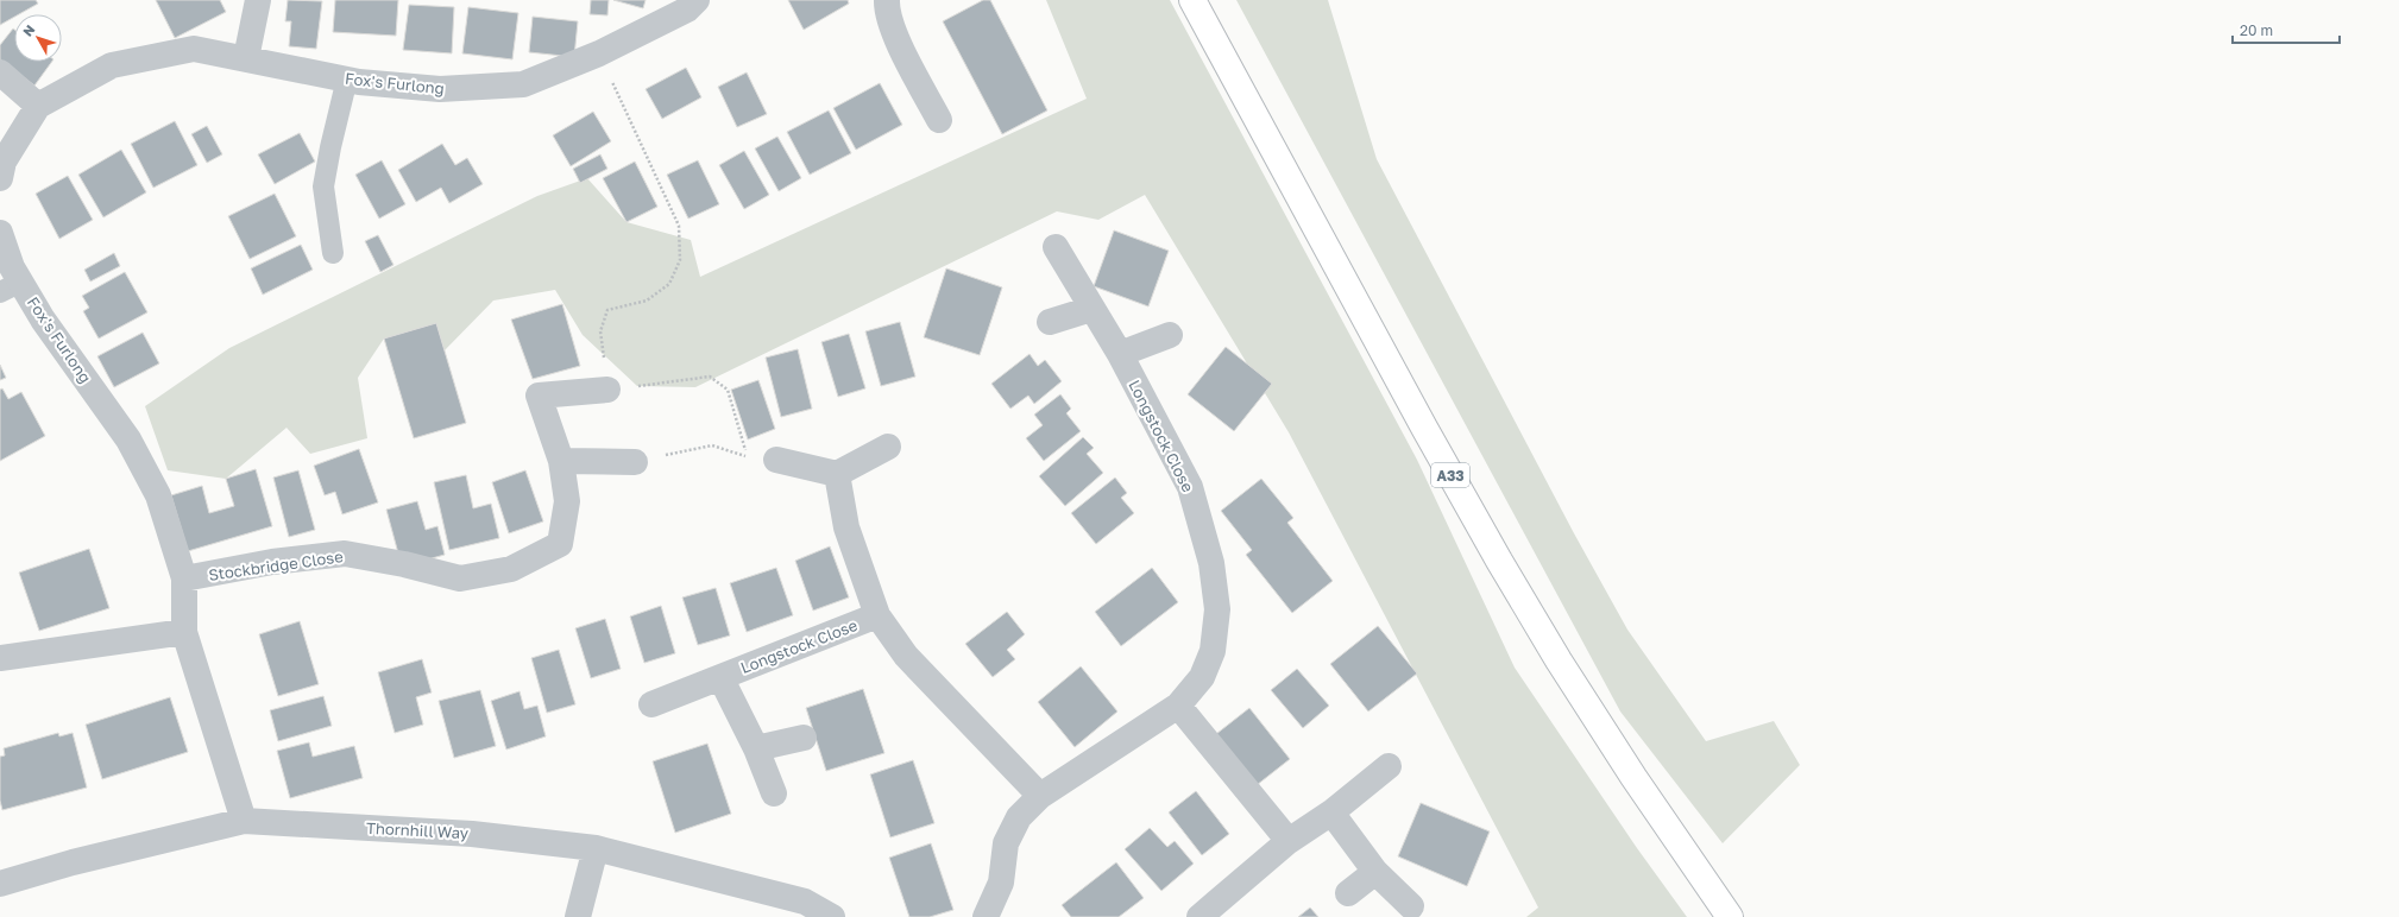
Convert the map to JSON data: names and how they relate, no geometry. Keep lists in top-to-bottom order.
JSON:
{
  "streets": {
    "highway": ["A33"],
    "street": [
      "Fox's Furlong",
      "Longstock Close",
      "Stockbridge Close",
      "Thornhill Way"
    ]
  },
  "crossings": [
    ["Fox's Furlong", "Stockbridge Close"]
  ],
  "scale_bar": "20 m",
  "north": "top left"
}
